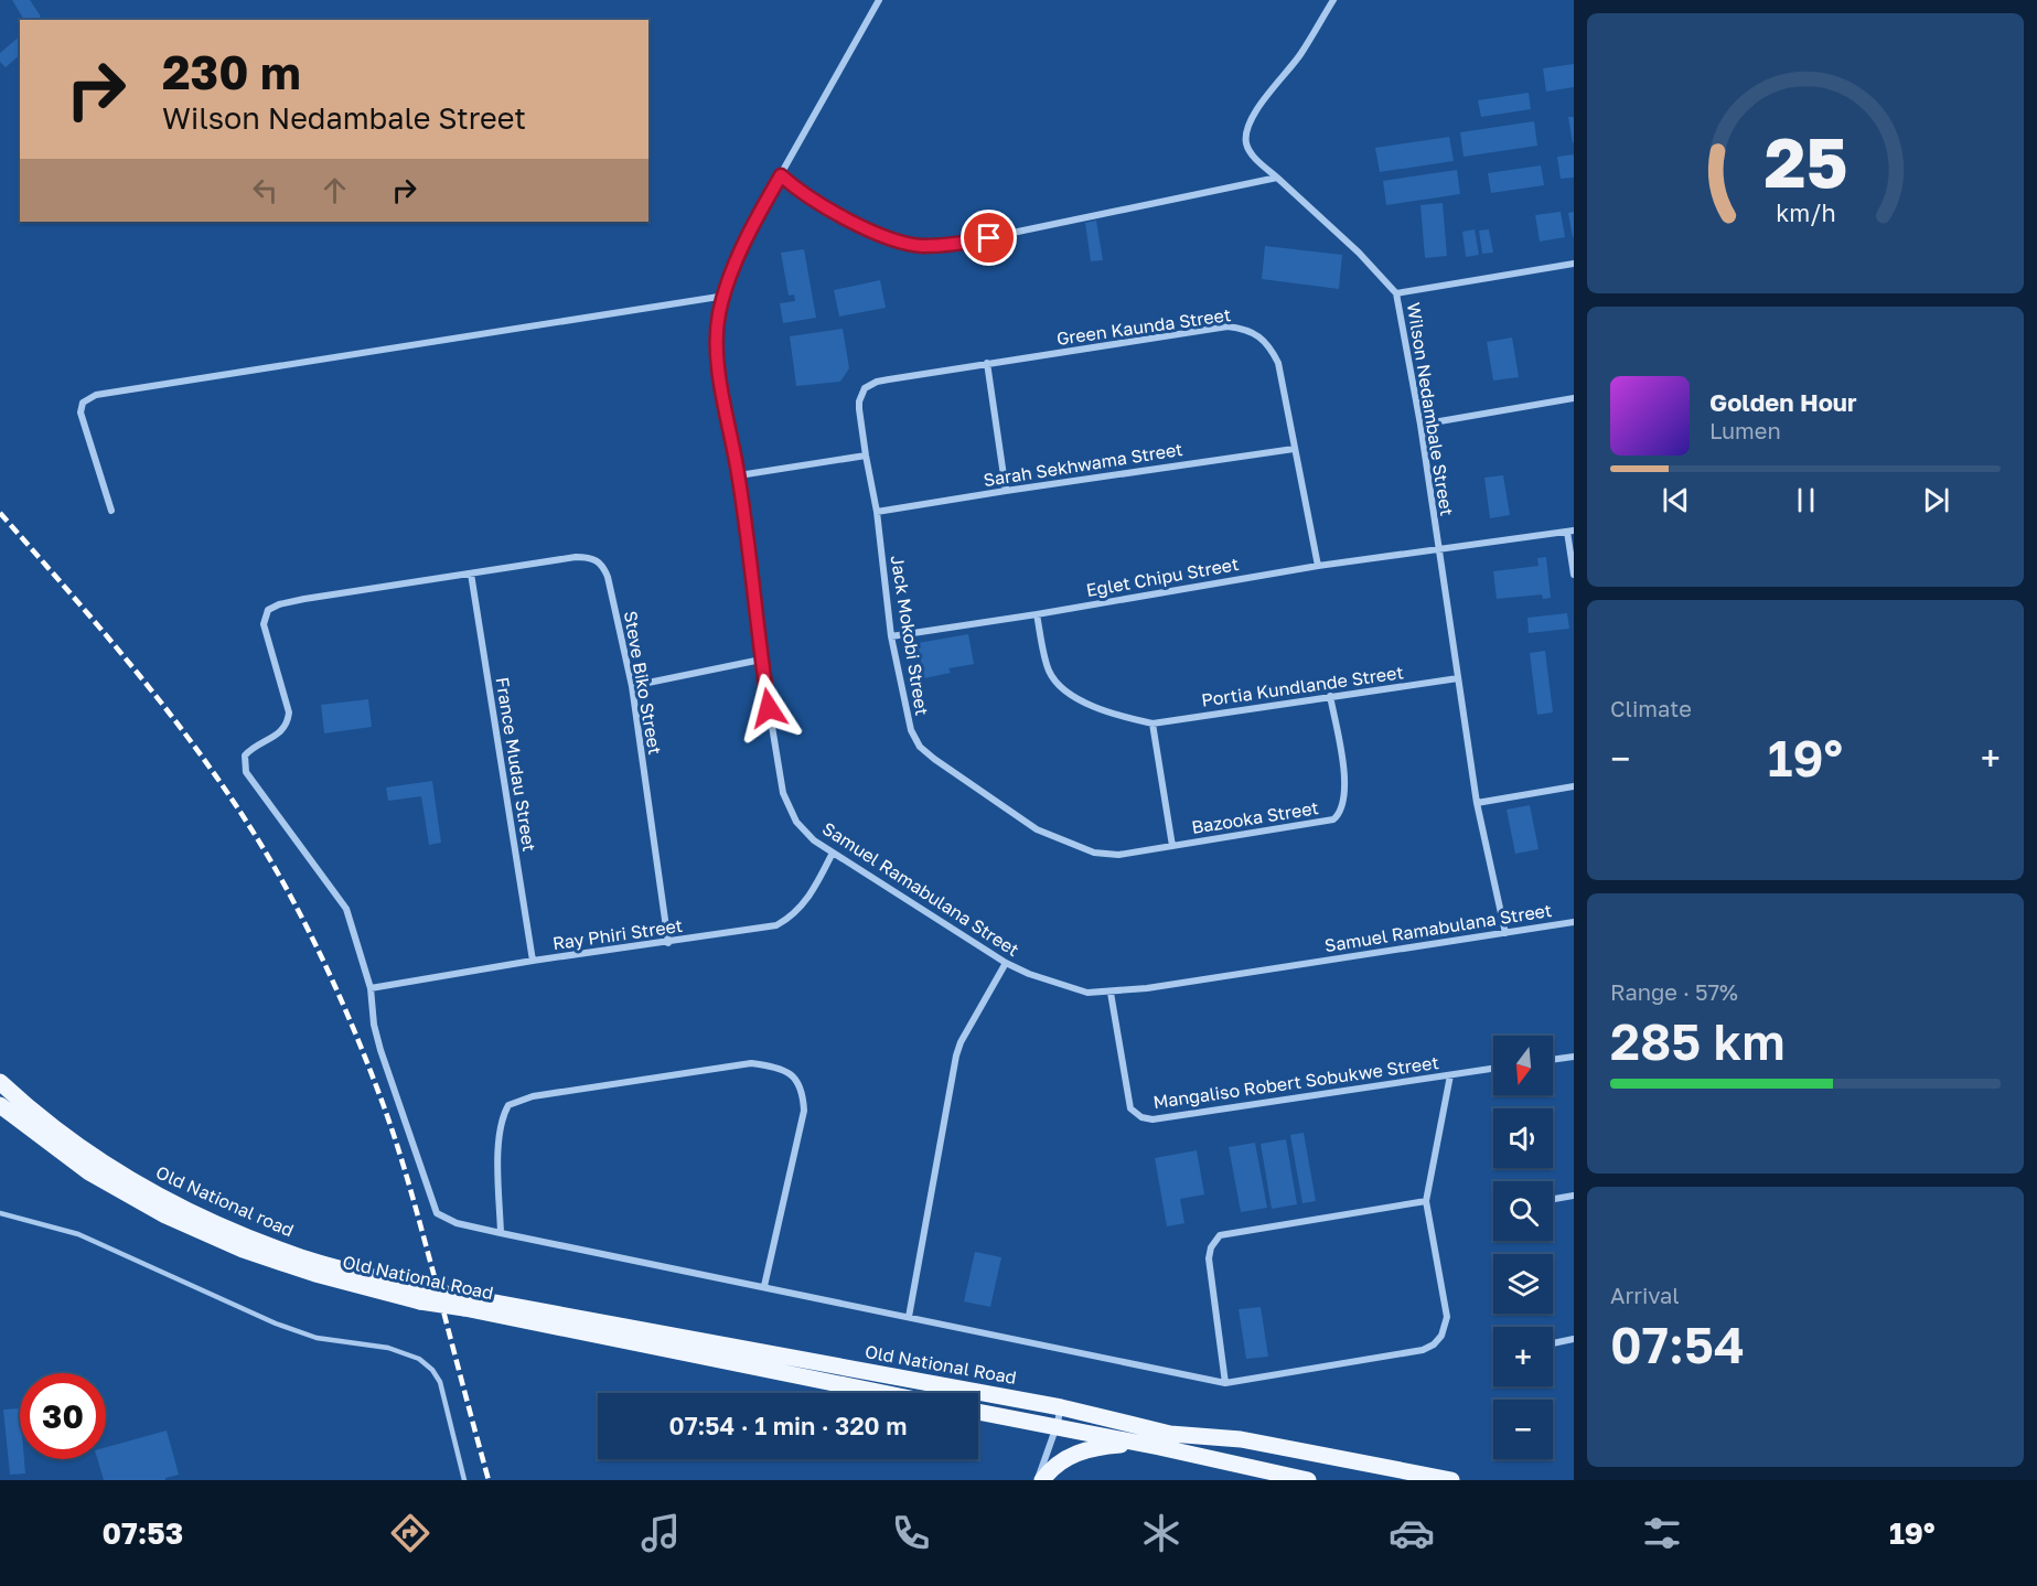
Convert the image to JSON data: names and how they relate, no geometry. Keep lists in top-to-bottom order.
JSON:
{
  "streets": {
    "main road": ["Old National road", "Old National Road"],
    "street": [
      "Green Kaunda Street",
      "Wilson Nedambale Street",
      "Sarah Sekhwama Street",
      "Eglet Chipu Street",
      "Jack Mokobi Street",
      "Steve Biko Street",
      "Portia Kundlande Street",
      "France Mudau Street",
      "Bazooka Street",
      "Samuel Ramabulana Street",
      "Ray Phiri Street",
      "Mangaliso Robert Sobukwe Street"
    ]
  },
  "crossings": [
    ["Green Kaunda Street", "Sarah Sekhwama Street"],
    ["Green Kaunda Street", "Eglet Chipu Street"],
    ["Green Kaunda Street", "Jack Mokobi Street"],
    ["Wilson Nedambale Street", "Eglet Chipu Street"],
    ["Wilson Nedambale Street", "Portia Kundlande Street"],
    ["Wilson Nedambale Street", "Samuel Ramabulana Street"],
    ["Sarah Sekhwama Street", "Jack Mokobi Street"],
    ["Eglet Chipu Street", "Jack Mokobi Street"],
    ["Jack Mokobi Street", "Bazooka Street"],
    ["Steve Biko Street", "France Mudau Street"],
    ["Steve Biko Street", "Ray Phiri Street"],
    ["Portia Kundlande Street", "Bazooka Street"],
    ["France Mudau Street", "Ray Phiri Street"],
    ["Samuel Ramabulana Street", "Ray Phiri Street"],
    ["Samuel Ramabulana Street", "Mangaliso Robert Sobukwe Street"],
    ["Old National road", "Old National Road"]
  ],
  "north": "bottom",
  "page": {
    "turn": ["230 m", "Wilson Nedambale Street"],
    "song": ["Golden Hour", "Lumen"],
    "tile": [
      "Climate",
      ["Range · 57%", "285 km"],
      ["Arrival", "07:54"]
    ],
    "heat": ["−", "19°", "+"],
    "map_buttons": ["+", "−"],
    "limit": "30",
    "trip": "07:54 · 1 min · 320 m",
    "tabs": ["07:53", "19°"],
    "gauge": ["25", "km/h"]
  }
}
